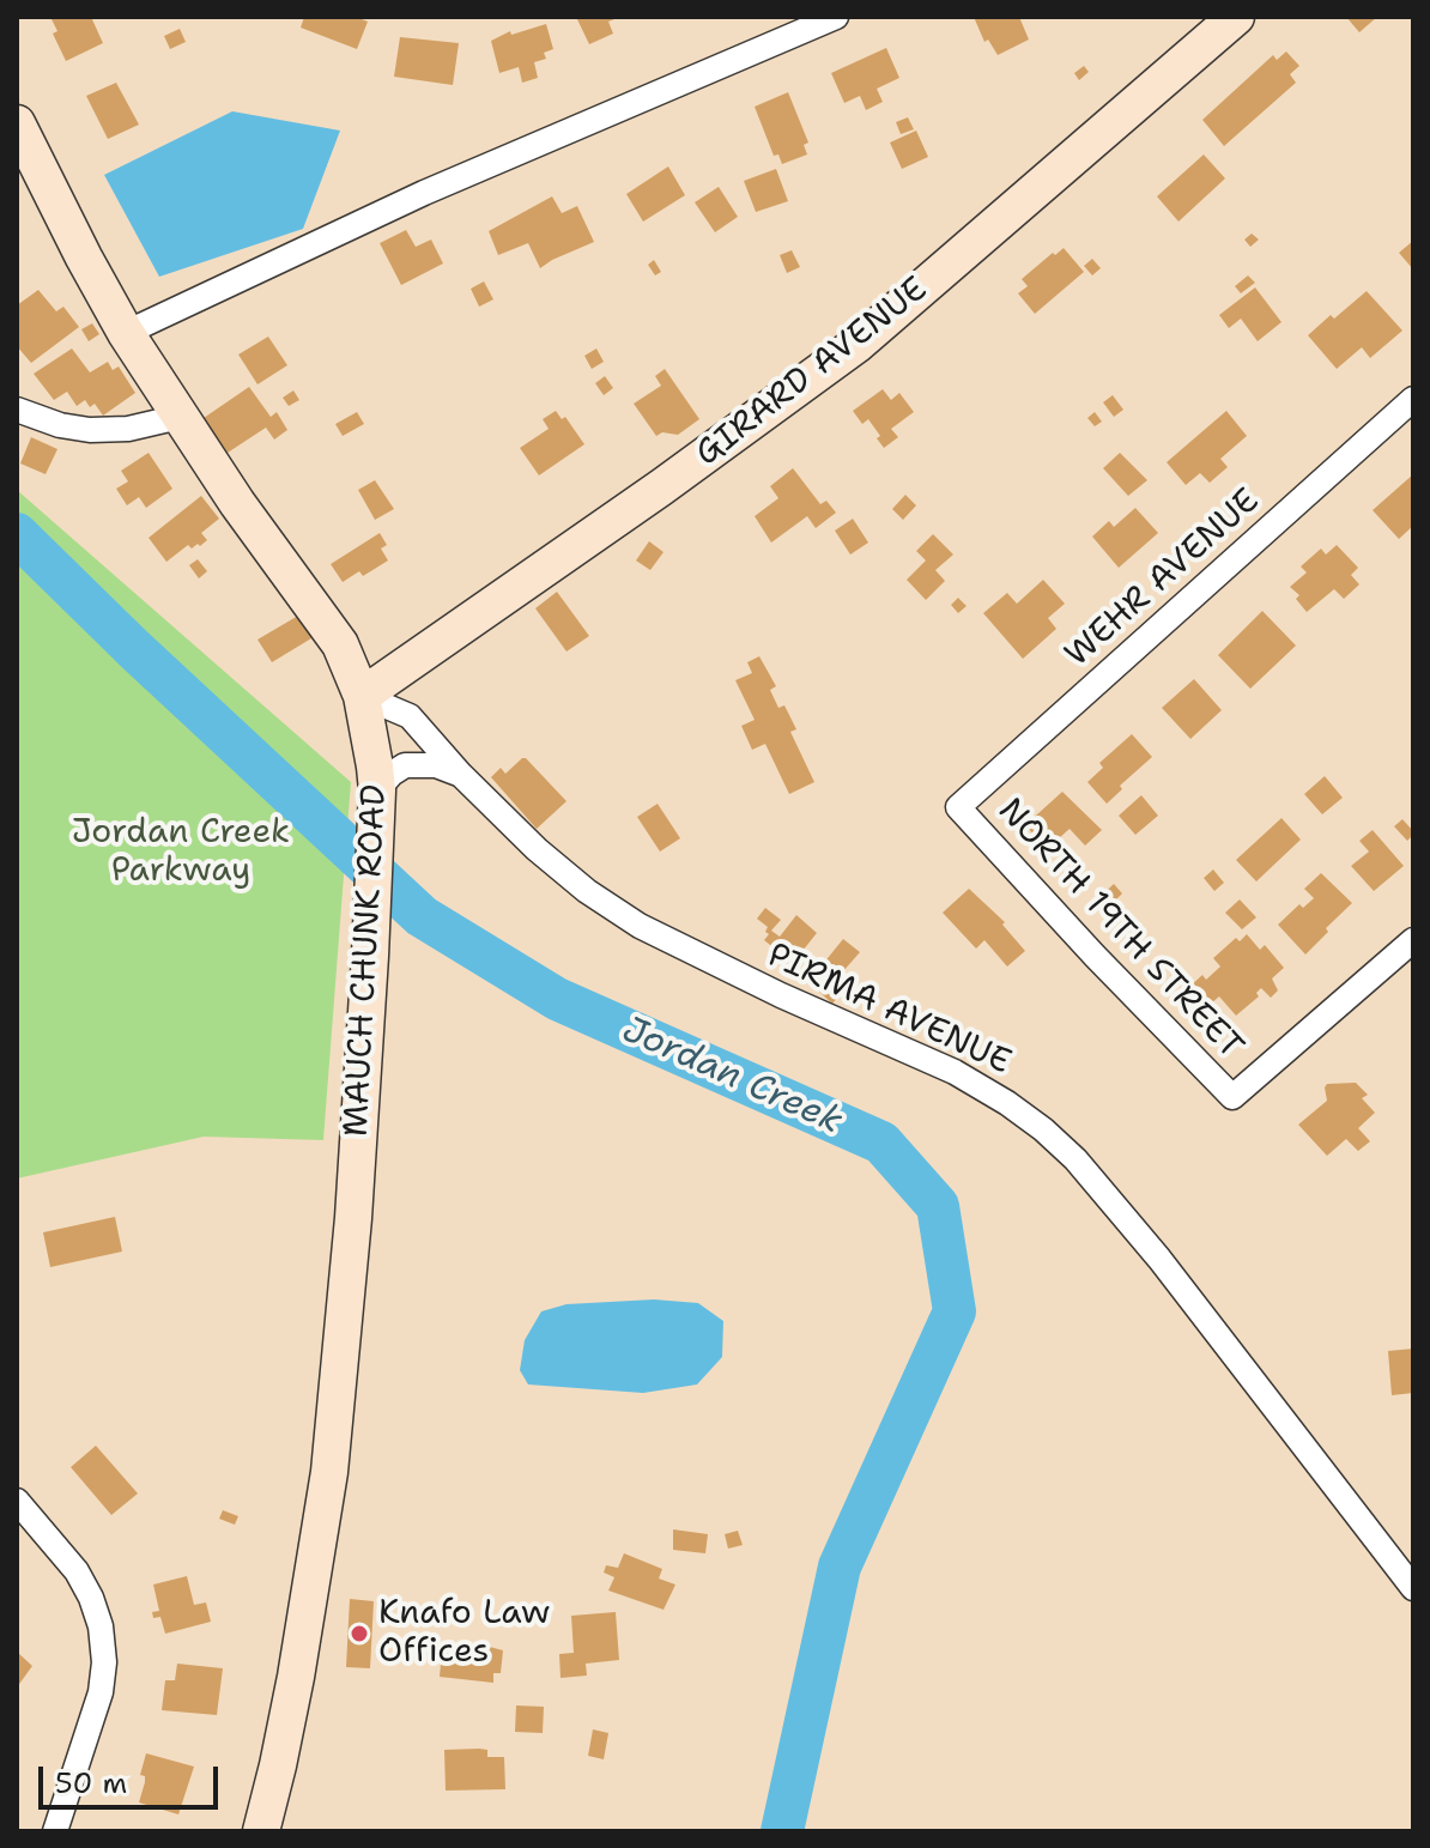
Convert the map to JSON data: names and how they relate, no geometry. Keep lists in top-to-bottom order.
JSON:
{
  "streets": {
    "main road": ["GIRARD AVENUE", "MAUCH CHUNK ROAD"],
    "street": ["WEHR AVENUE", "NORTH 19TH STREET", "PIRMA AVENUE"]
  },
  "crossings": [
    ["GIRARD AVENUE", "MAUCH CHUNK ROAD"],
    ["GIRARD AVENUE", "PIRMA AVENUE"],
    ["WEHR AVENUE", "NORTH 19TH STREET"],
    ["MAUCH CHUNK ROAD", "PIRMA AVENUE"]
  ],
  "water": ["Jordan Creek"],
  "parks": ["Jordan Creek Parkway"],
  "places": ["Knafo Law Offices"],
  "scale_bar": "50 m"
}
